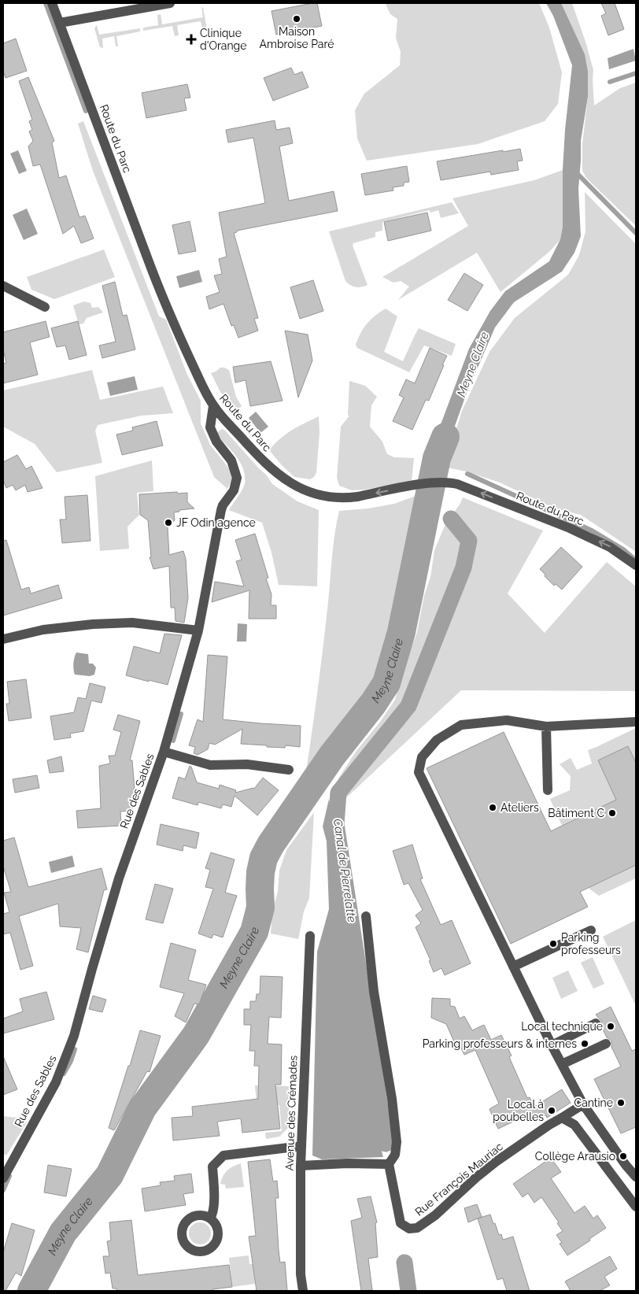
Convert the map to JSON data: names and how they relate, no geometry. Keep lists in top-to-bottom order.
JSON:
{
  "streets": {
    "street": [
      "Route du Parc",
      "Rue des Sables",
      "Avenue des Crémades",
      "Rue François Mauriac"
    ]
  },
  "crossings": [
    ["Route du Parc", "Rue des Sables"]
  ],
  "one_way": ["Route du Parc"],
  "water": ["Meyne Claire", "Canal de Pierrelatte"],
  "places": {
    "other": [
      "Maison Ambroise Paré",
      "JF Odin agence",
      "Ateliers",
      "Bâtiment C",
      "Parking professeurs",
      "Local technique",
      "Parking professeurs & internes",
      "Cantine",
      "Local à poubelles",
      "Collège Arausio"
    ],
    "health": ["Clinique d'Orange"]
  }
}
